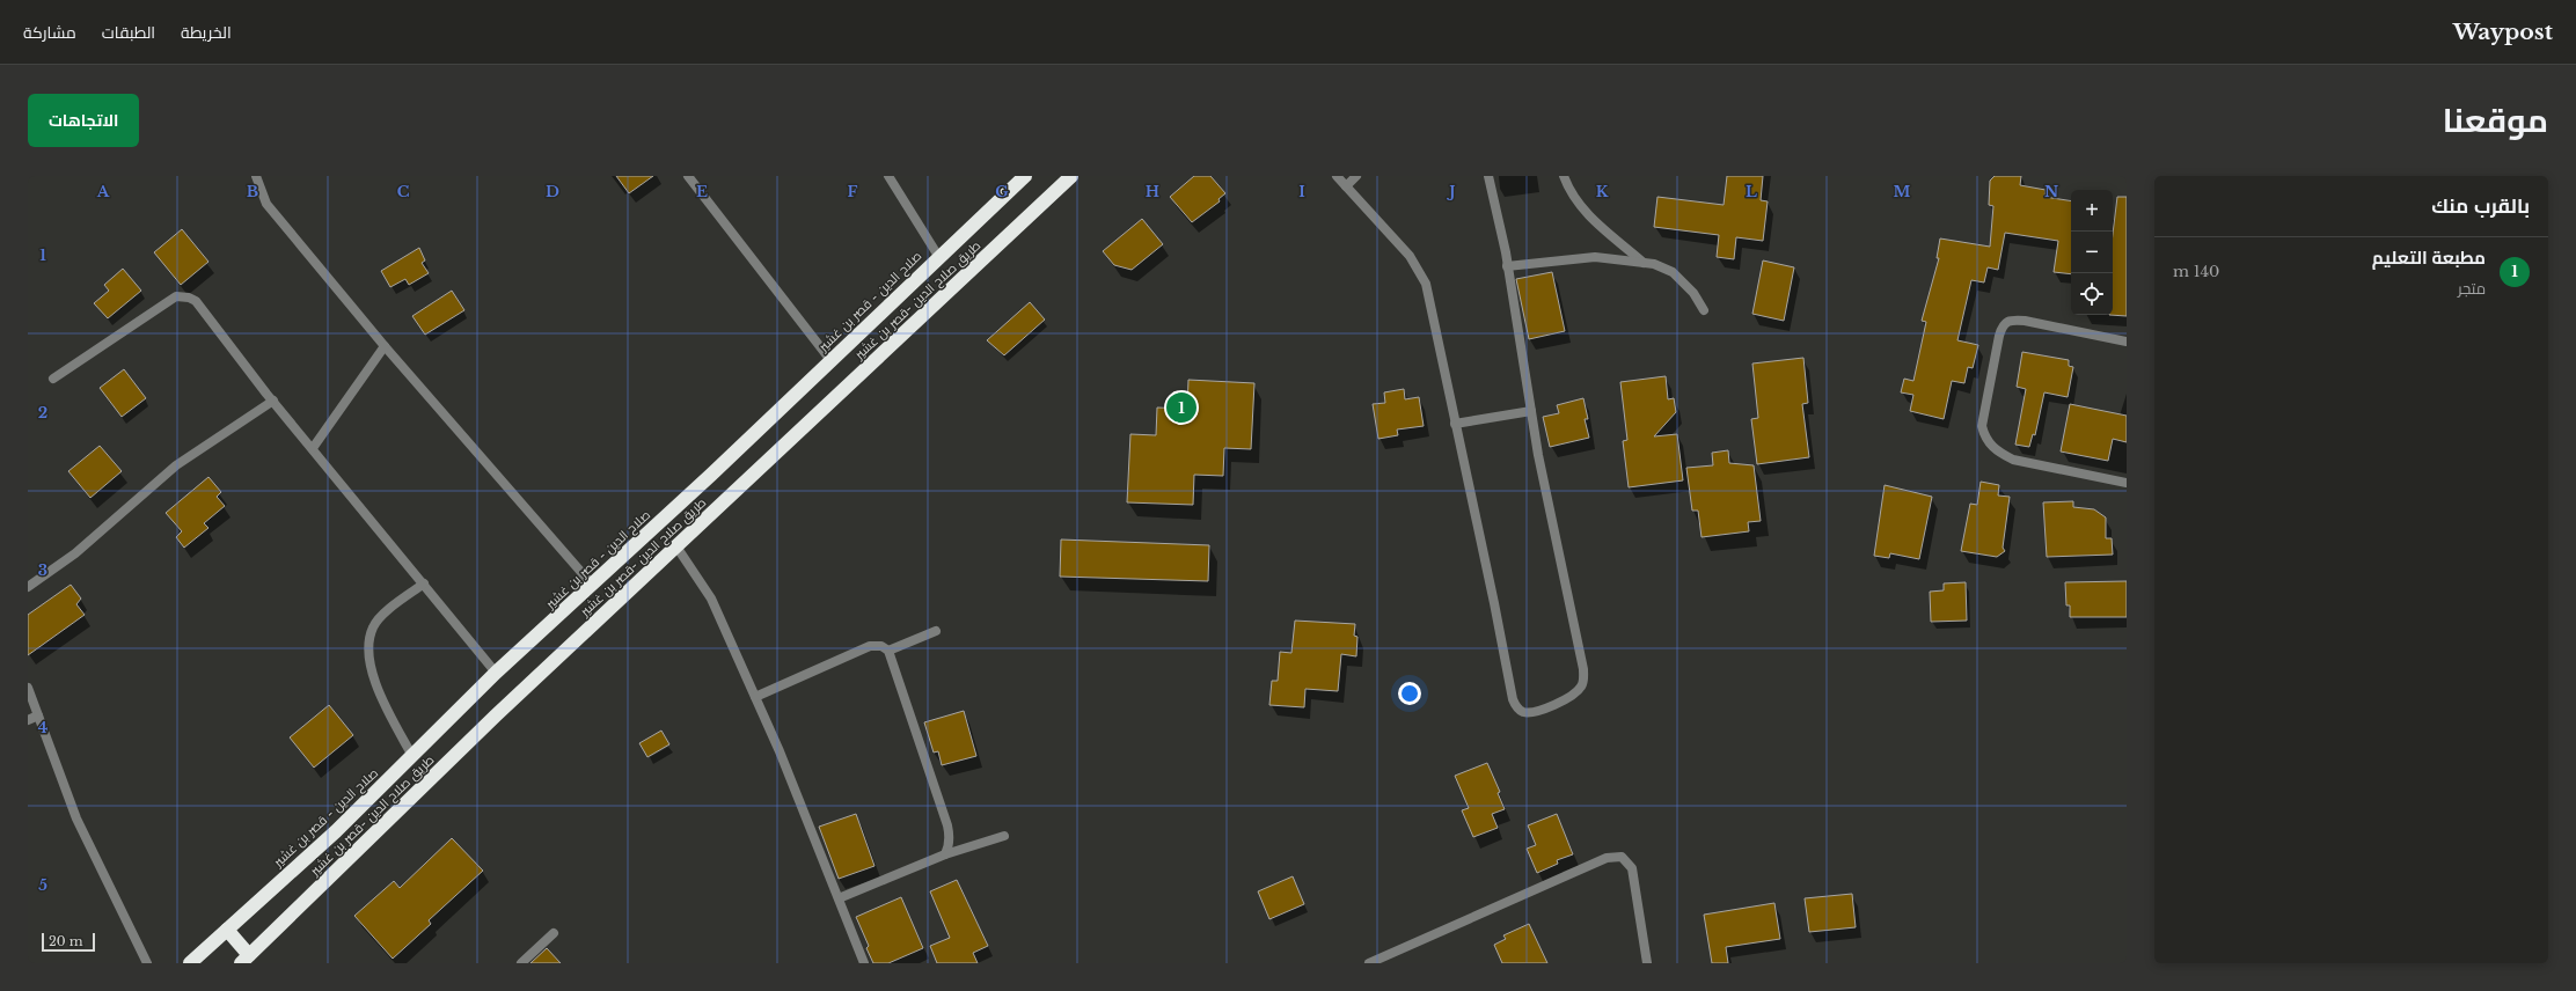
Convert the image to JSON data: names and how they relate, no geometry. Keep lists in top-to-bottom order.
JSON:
{
  "streets": {
    "highway": ["طريق صلاح الدين -قصر بن غشير", "صلاح الدين - قصر بن غشير"]
  },
  "scale_bar": "20 m",
  "page": {
    "header": "Waypost",
    "nav": ["الخريطة", "الطبقات", "مشاركة"],
    "title": "موقعنا",
    "buttons": "الاتجاهات",
    "heading": "بالقرب منك",
    "map_buttons": ["+", "−"],
    "list": [
      {
        "mark": "1",
        "name": "مطبعة التعليم",
        "note": "متجر",
        "value": "140 m"
      }
    ],
    "pins": "1",
    "scale": "20 m"
  },
  "grid": {
    "columns": [
      "A",
      "B",
      "C",
      "D",
      "E",
      "F",
      "G",
      "H",
      "I",
      "J",
      "K",
      "L",
      "M",
      "N"
    ],
    "rows": [
      "1",
      "2",
      "3",
      "4",
      "5"
    ]
  }
}
